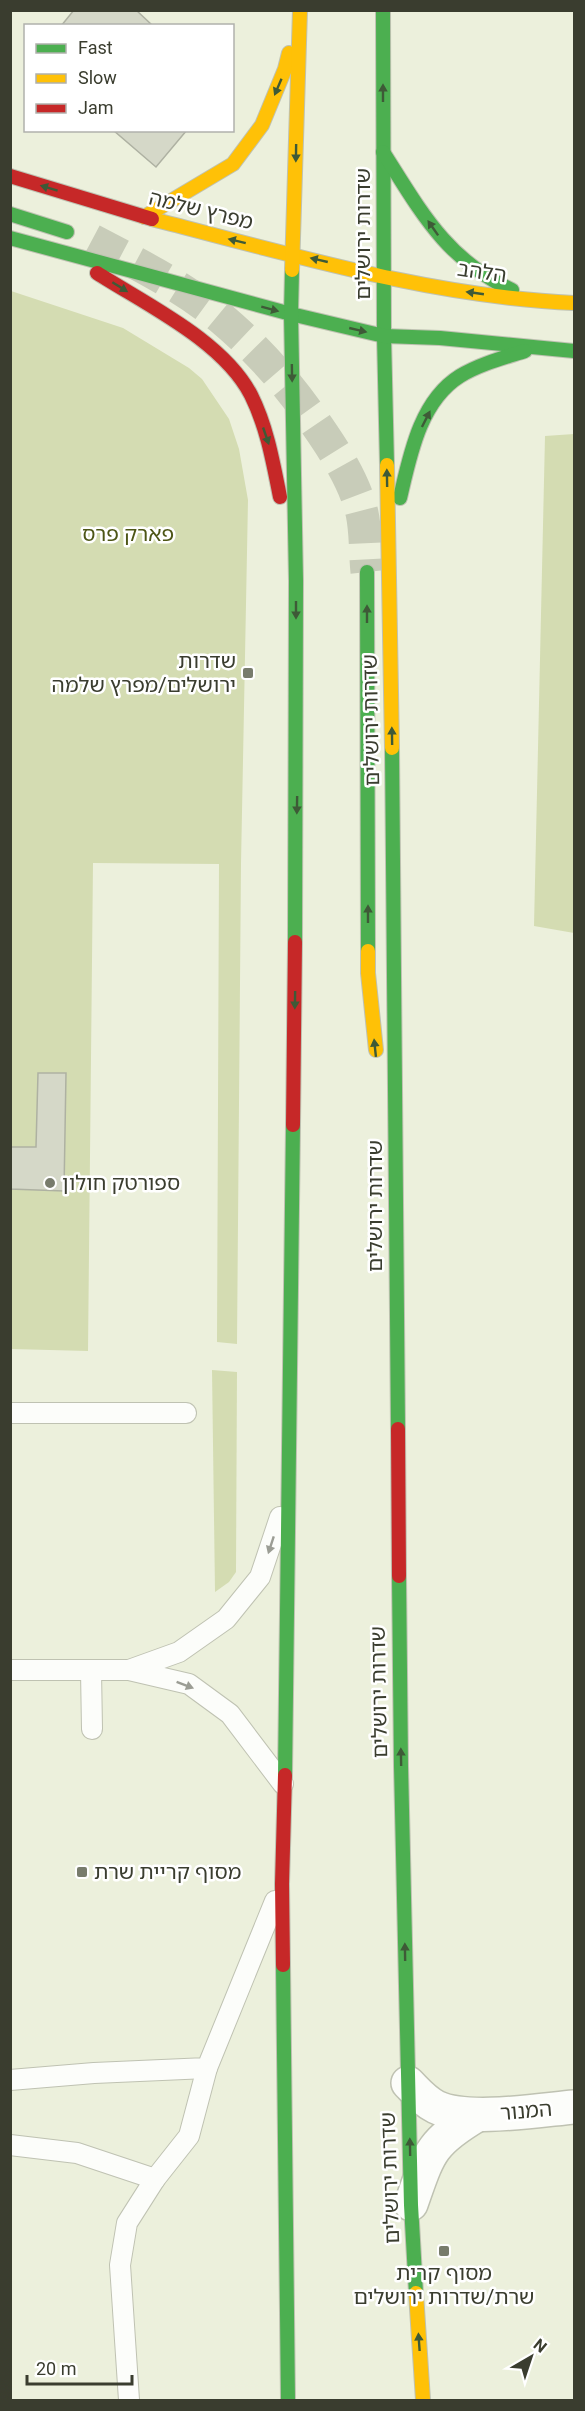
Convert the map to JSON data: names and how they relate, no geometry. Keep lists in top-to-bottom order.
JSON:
{
  "streets": {
    "main road": ["מפרץ שלמה", "שדרות ירושלים", "הלהב"],
    "street": ["המנור"]
  },
  "crossings": [
    ["מפרץ שלמה", "שדרות ירושלים"],
    ["מפרץ שלמה", "הלהב"],
    ["שדרות ירושלים", "הלהב"],
    ["שדרות ירושלים", "המנור"]
  ],
  "parks": ["פארק פרס"],
  "places": {
    "transit": ["שדרות ירושלים/מפרץ שלמה", "מסוף קריית שרת", "מסוף קרית שרת/שדרות ירושלים"],
    "other": ["ספורטק חולון"]
  },
  "legend": ["Fast", "Slow", "Jam"],
  "scale_bar": "20 m",
  "north": "top right"
}
